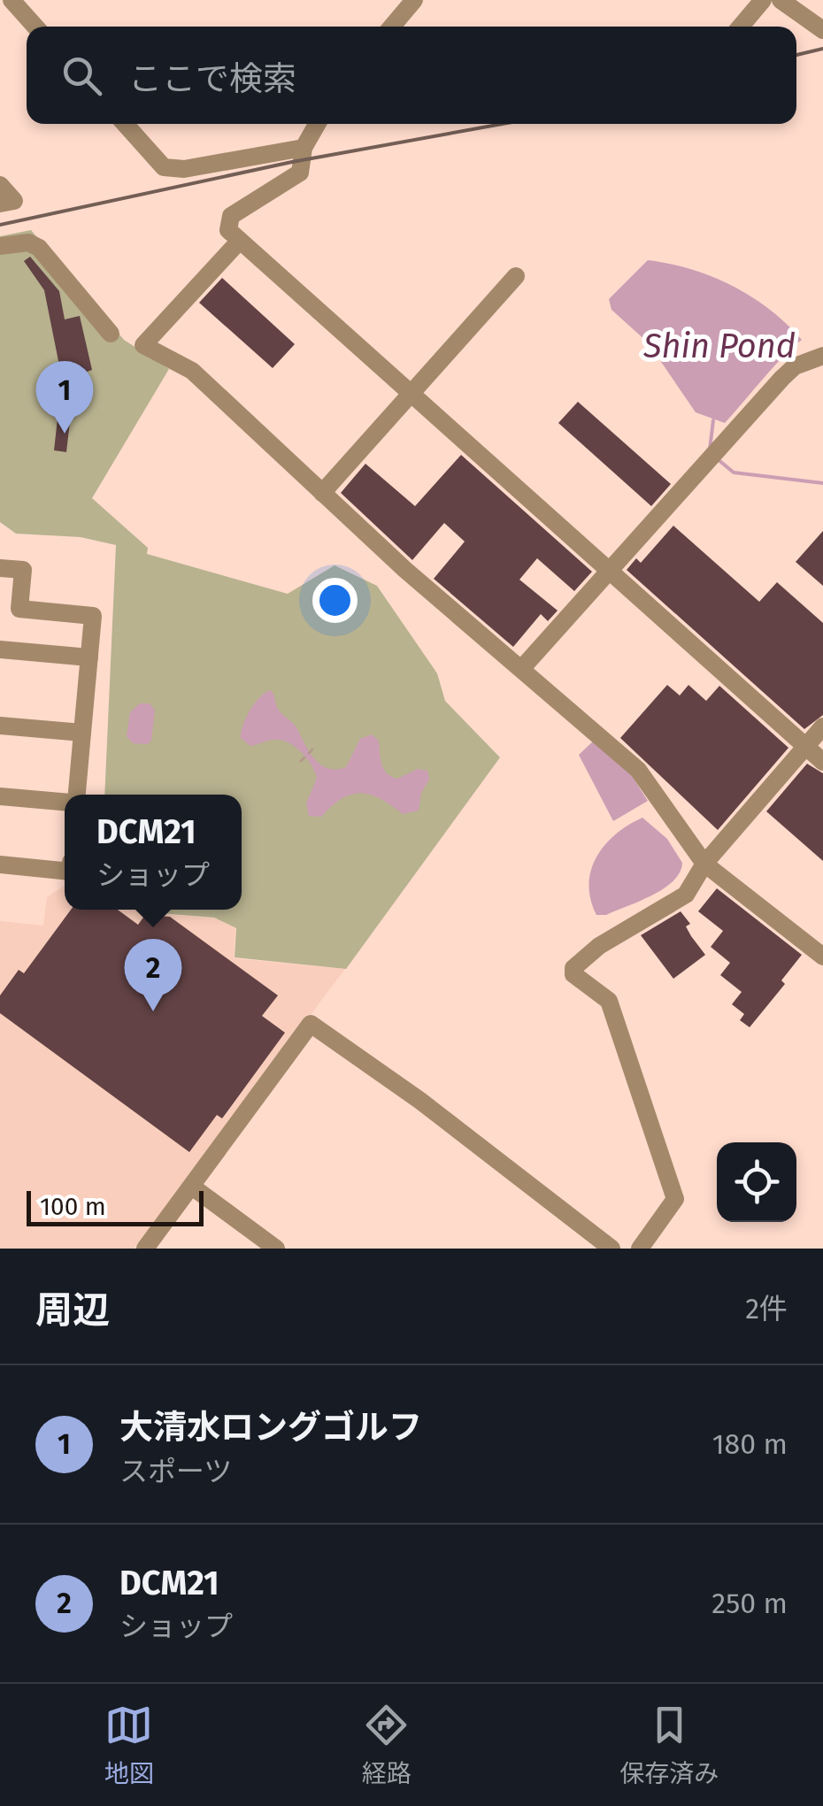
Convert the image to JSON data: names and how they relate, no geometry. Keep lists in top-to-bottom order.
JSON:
{
  "water": ["Shin Pond"],
  "scale_bar": "100 m",
  "page": {
    "search": "ここで検索",
    "pins": ["1", "2"],
    "popup": ["DCM21", "ショップ"],
    "scale": "100 m",
    "heading": ["周辺", "2件"],
    "list": [
      {
        "mark": "1",
        "name": "大清水ロングゴルフ",
        "note": "スポーツ",
        "value": "180 m"
      },
      {
        "mark": "2",
        "name": "DCM21",
        "note": "ショップ",
        "value": "250 m"
      }
    ],
    "nav": ["地図", "経路", "保存済み"]
  }
}
